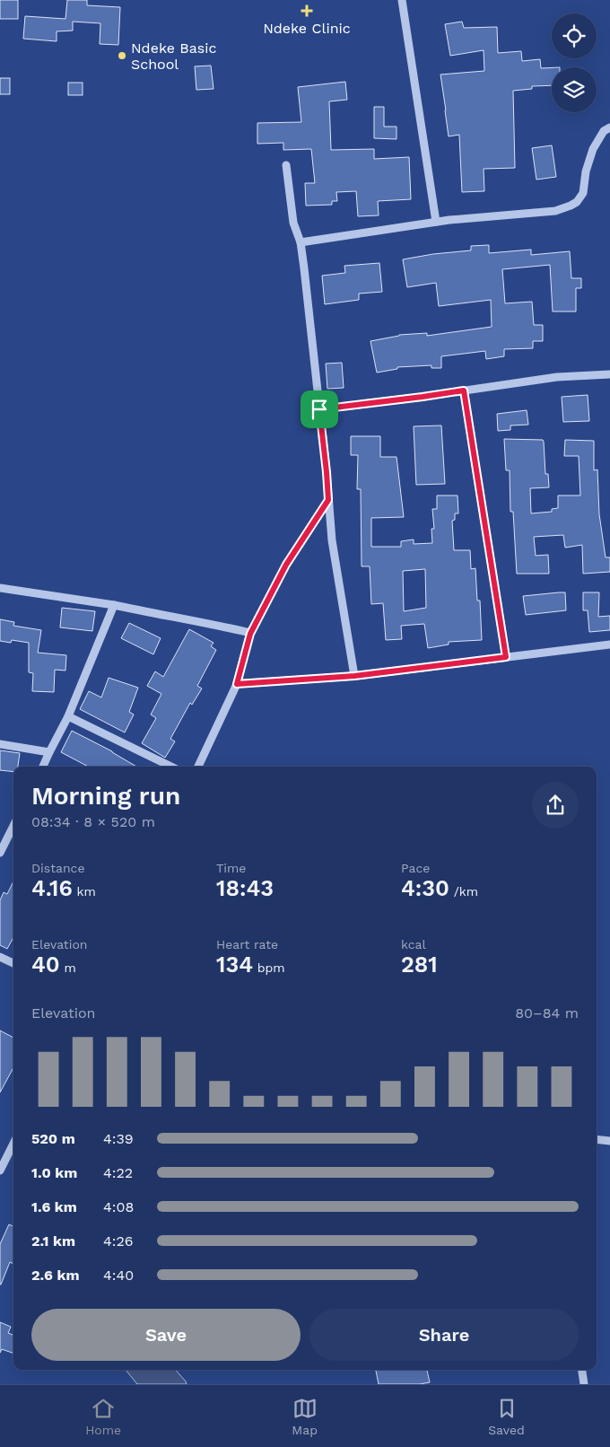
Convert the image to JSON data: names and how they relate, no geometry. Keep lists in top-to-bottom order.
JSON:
{
  "places": {
    "health": ["Ndeke Clinic"],
    "other": ["Ndeke Basic School"]
  },
  "page": {
    "heading": ["Morning run", "08:34 · 8 × 520 m"],
    "stats": [
      ["Distance", "4.16 km"],
      ["Time", "18:43"],
      ["Pace", "4:30 /km"],
      ["Elevation", "40 m"],
      ["Heart rate", "134 bpm"],
      ["kcal", "281"]
    ],
    "chart": ["Elevation", "80–84 m"],
    "list": [
      {
        "name": "520 m",
        "note": "4:39"
      },
      {
        "name": "1.0 km",
        "note": "4:22"
      },
      {
        "name": "1.6 km",
        "note": "4:08"
      },
      {
        "name": "2.1 km",
        "note": "4:26"
      },
      {
        "name": "2.6 km",
        "note": "4:40"
      }
    ],
    "buttons": ["Save", "Share"],
    "tabs": ["Home", "Map", "Saved"]
  }
}
